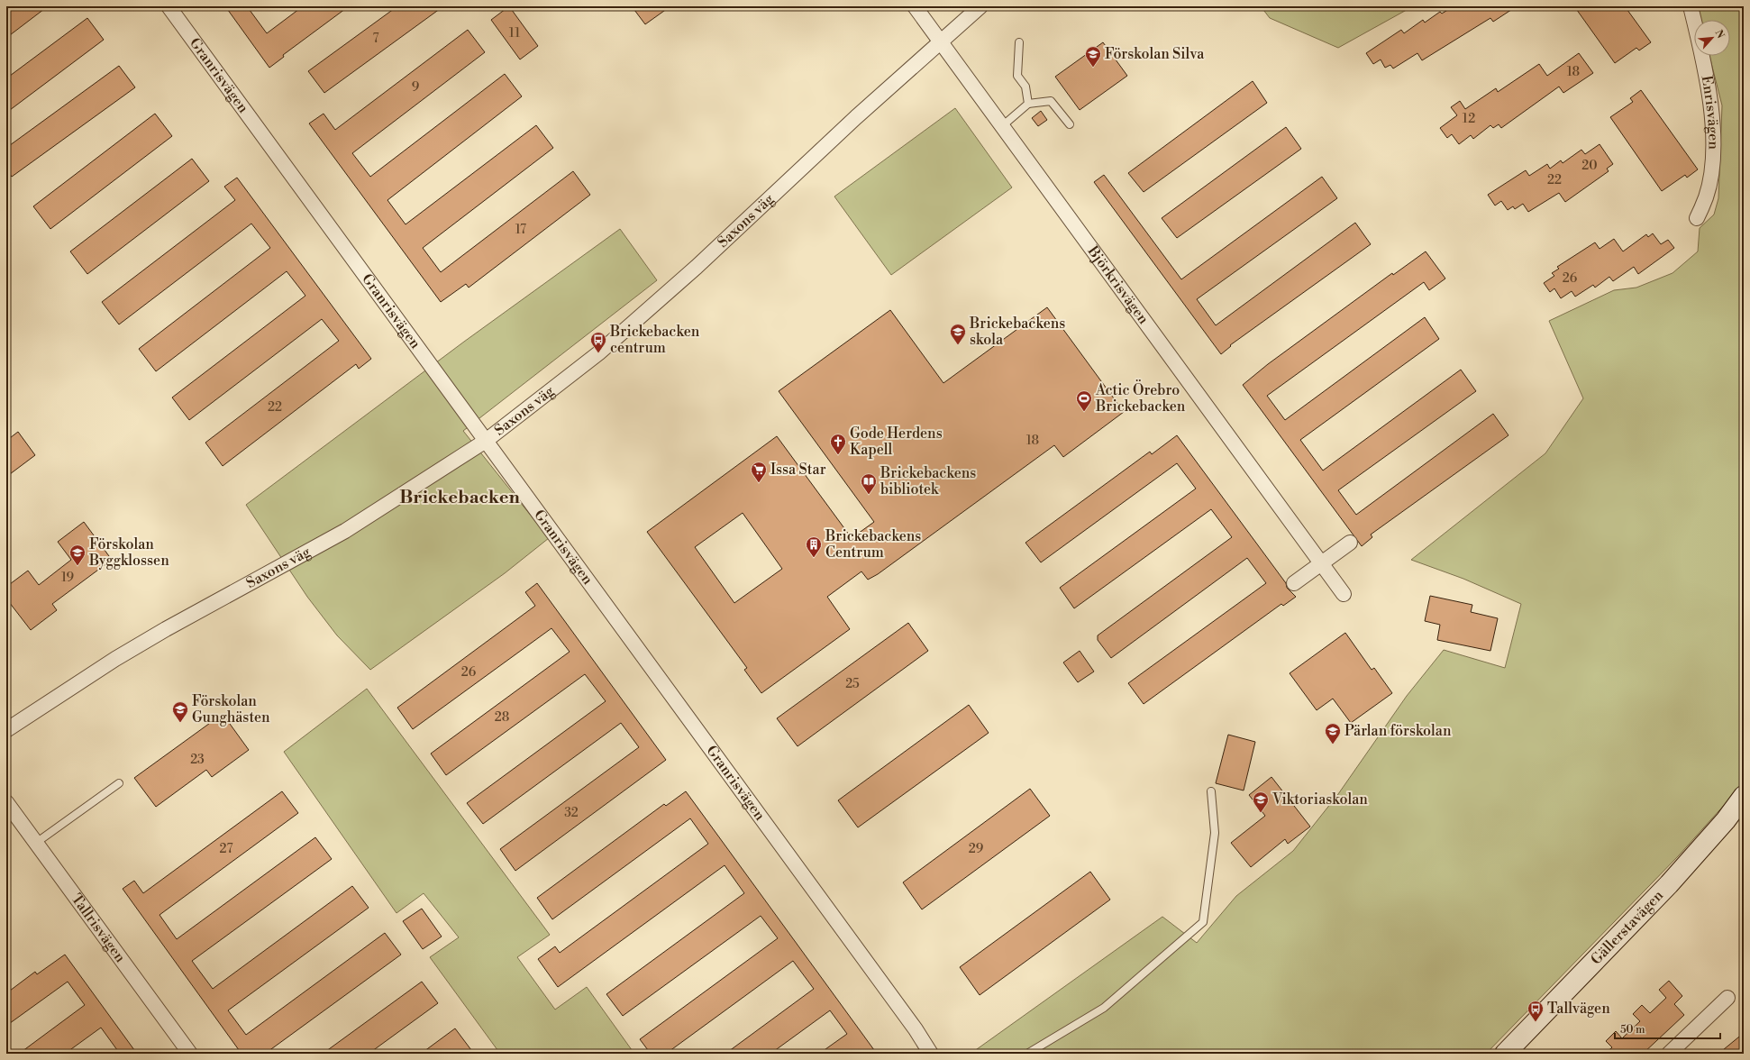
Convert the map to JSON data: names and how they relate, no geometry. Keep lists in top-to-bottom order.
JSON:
{
  "streets": {
    "street": [
      "Granrisvägen",
      "Enrisvägen",
      "Saxons väg",
      "Björkrisvägen",
      "Gällerstavägen",
      "Tallrisvägen"
    ]
  },
  "crossings": [
    ["Granrisvägen", "Saxons väg"],
    ["Saxons väg", "Björkrisvägen"]
  ],
  "districts": ["Brickebacken"],
  "places": {
    "school or university": [
      "Förskolan Silva",
      "Brickebackens skola",
      "Förskolan Byggklossen",
      "Förskolan Gunghästen",
      "Pärlan förskolan",
      "Viktoriaskolan"
    ],
    "bus stop": ["Brickebacken centrum", "Tallvägen"],
    "sports": ["Actic Örebro Brickebacken"],
    "church": ["Gode Herdens Kapell"],
    "supermarket": ["Issa Star"],
    "library": ["Brickebackens bibliotek"],
    "building": ["Brickebackens Centrum"]
  },
  "house_numbers": [
    "11",
    "7",
    "18",
    "9",
    "12",
    "20",
    "22",
    "17",
    "26",
    "22",
    "18",
    "19",
    "26",
    "25",
    "28",
    "23",
    "32",
    "27",
    "29"
  ],
  "scale_bar": "50 m",
  "north": "top right"
}
